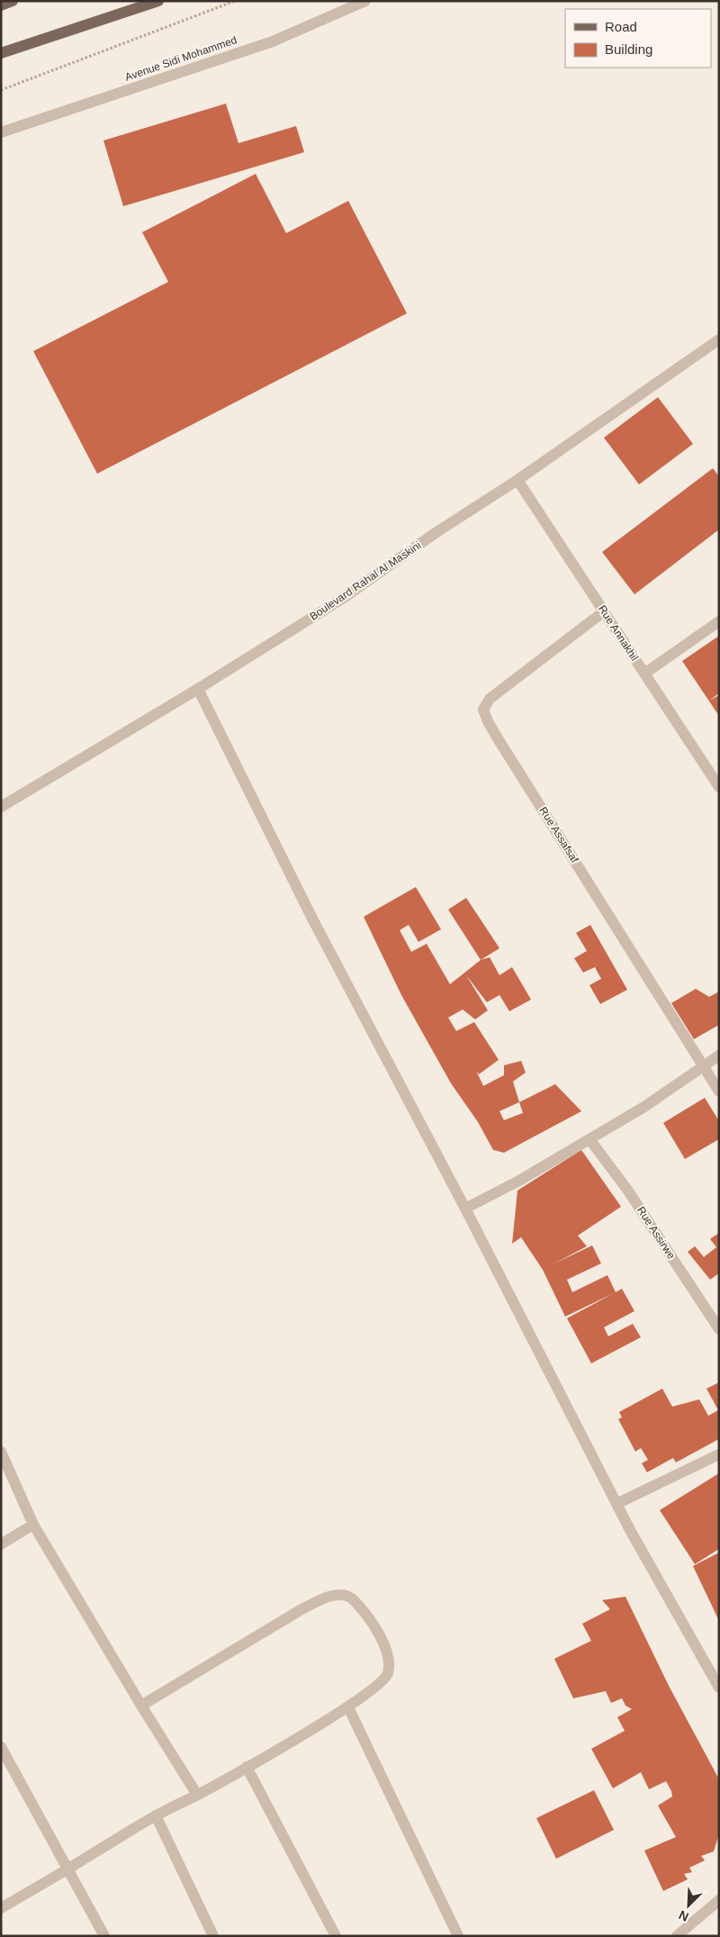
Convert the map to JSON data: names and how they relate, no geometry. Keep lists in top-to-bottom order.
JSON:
{
  "streets": {
    "street": [
      "Avenue Sidi Mohammed",
      "Boulevard Rahal Al Maskini",
      "Rue Annakhil",
      "Rue Assafsaf",
      "Rue Assirwe"
    ]
  },
  "crossings": [
    ["Boulevard Rahal Al Maskini", "Rue Annakhil"],
    ["Rue Annakhil", "Rue Assafsaf"]
  ],
  "legend": ["Road", "Building"],
  "north": "bottom left"
}
